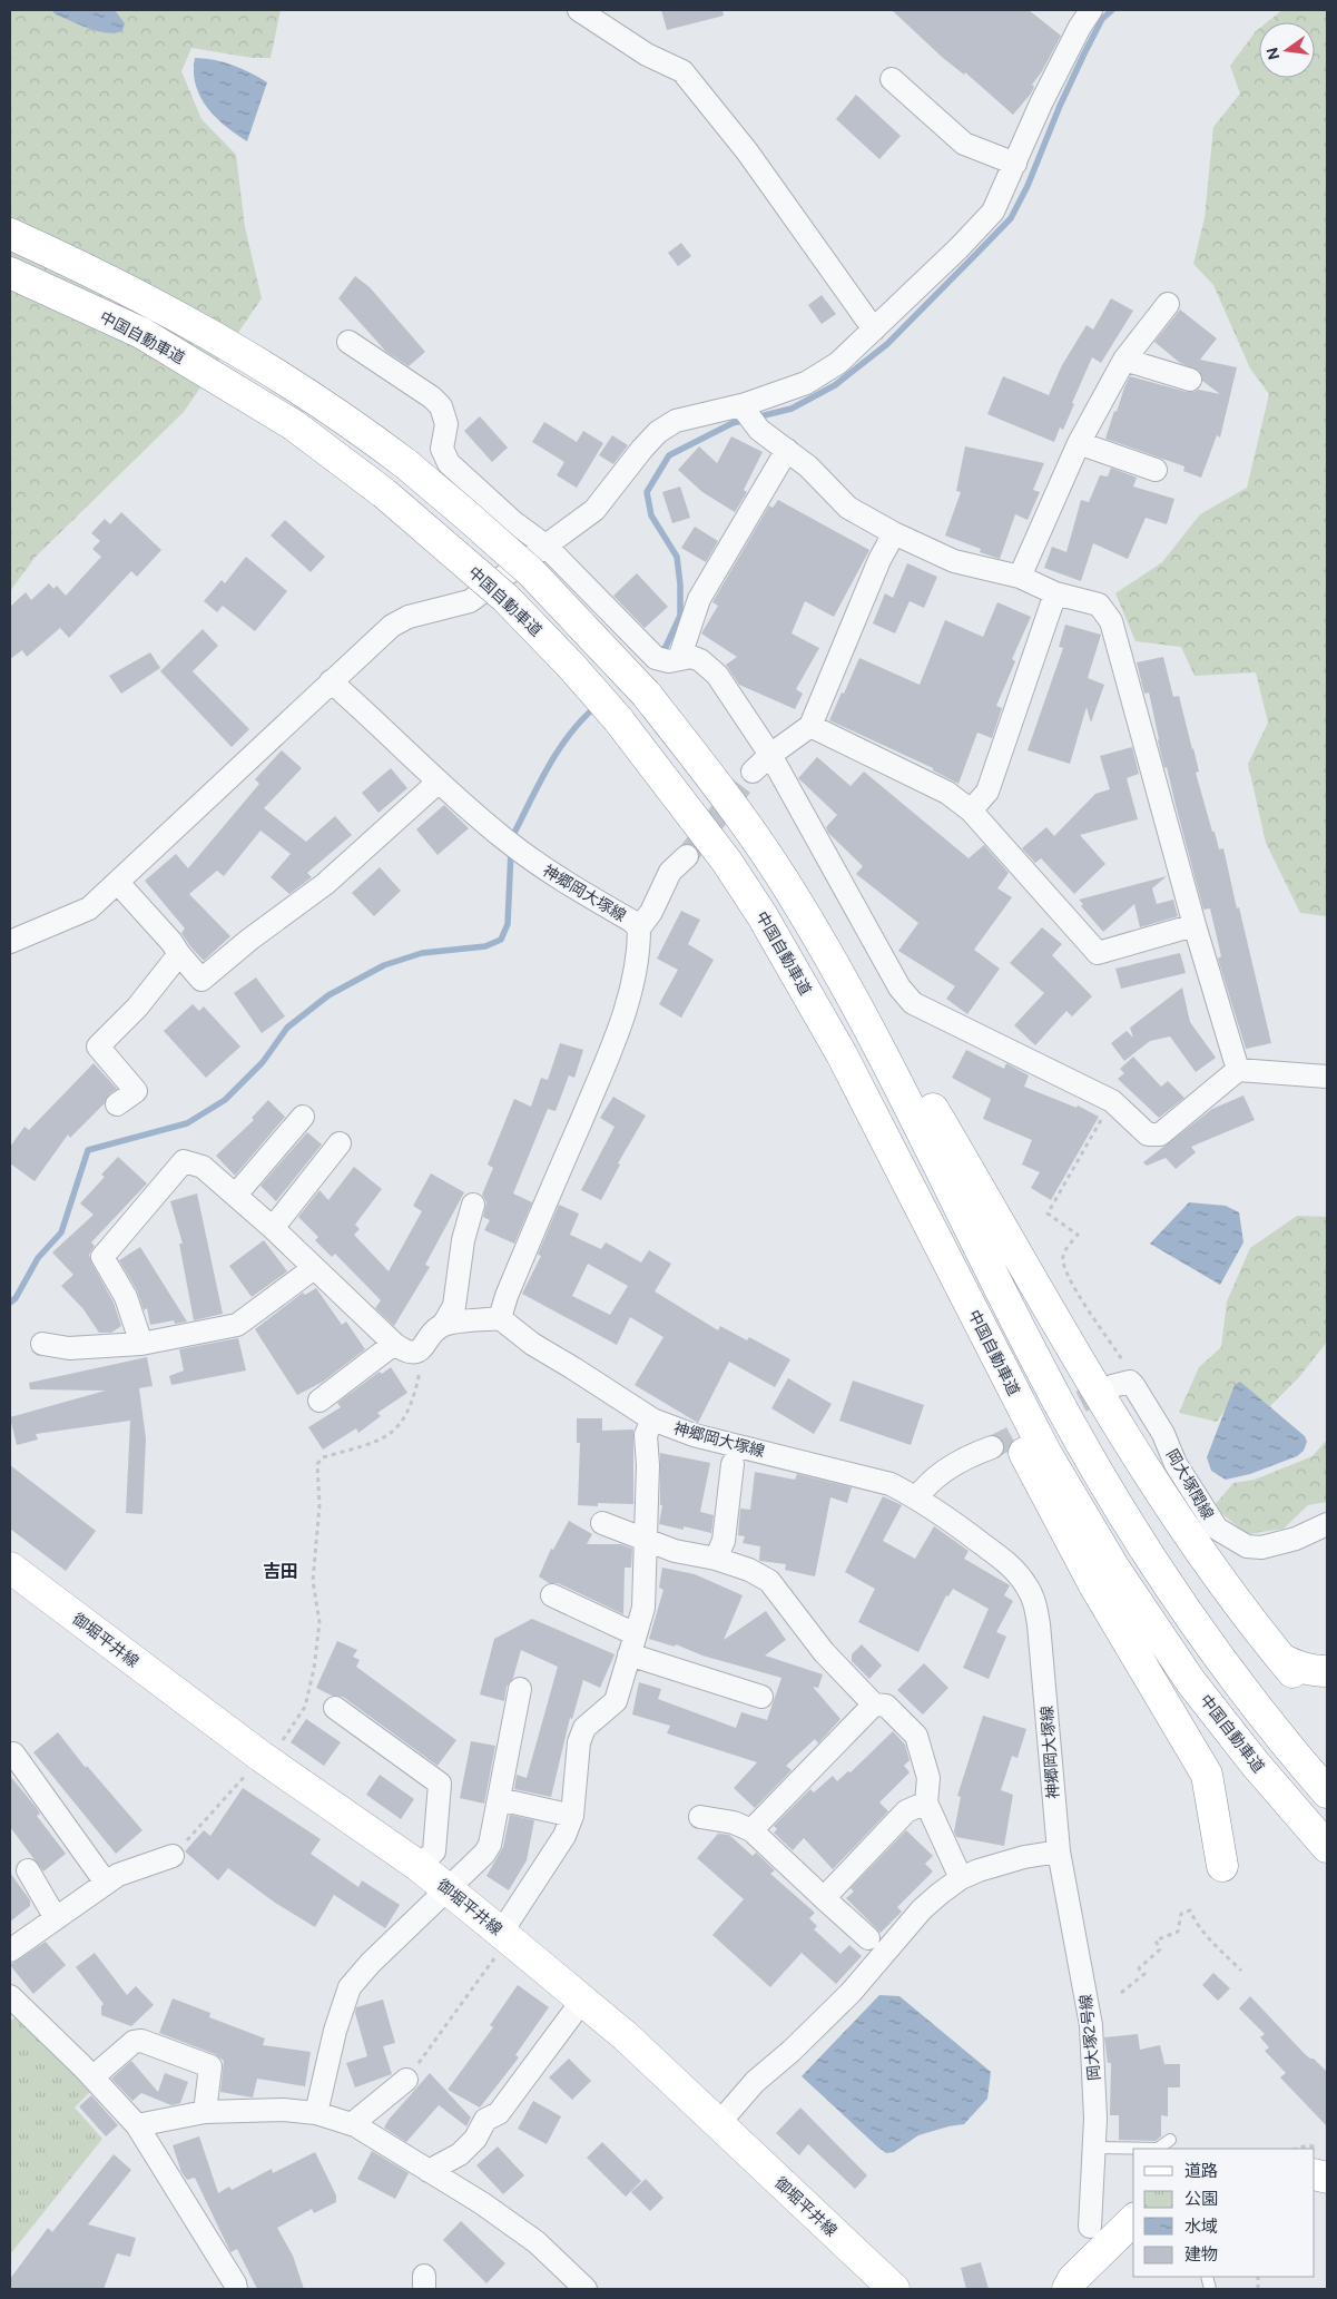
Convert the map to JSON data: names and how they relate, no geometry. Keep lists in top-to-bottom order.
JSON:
{
  "streets": {
    "main road": ["中国自動車道", "御堀平井線"],
    "street": ["神郷岡大塚線", "岡大塚閏線", "岡大塚2号線"]
  },
  "crossings": [
    ["神郷岡大塚線", "岡大塚2号線"]
  ],
  "districts": ["吉田"],
  "legend": [
    "道路",
    "公園",
    "水域",
    "建物"
  ],
  "north": "left"
}
